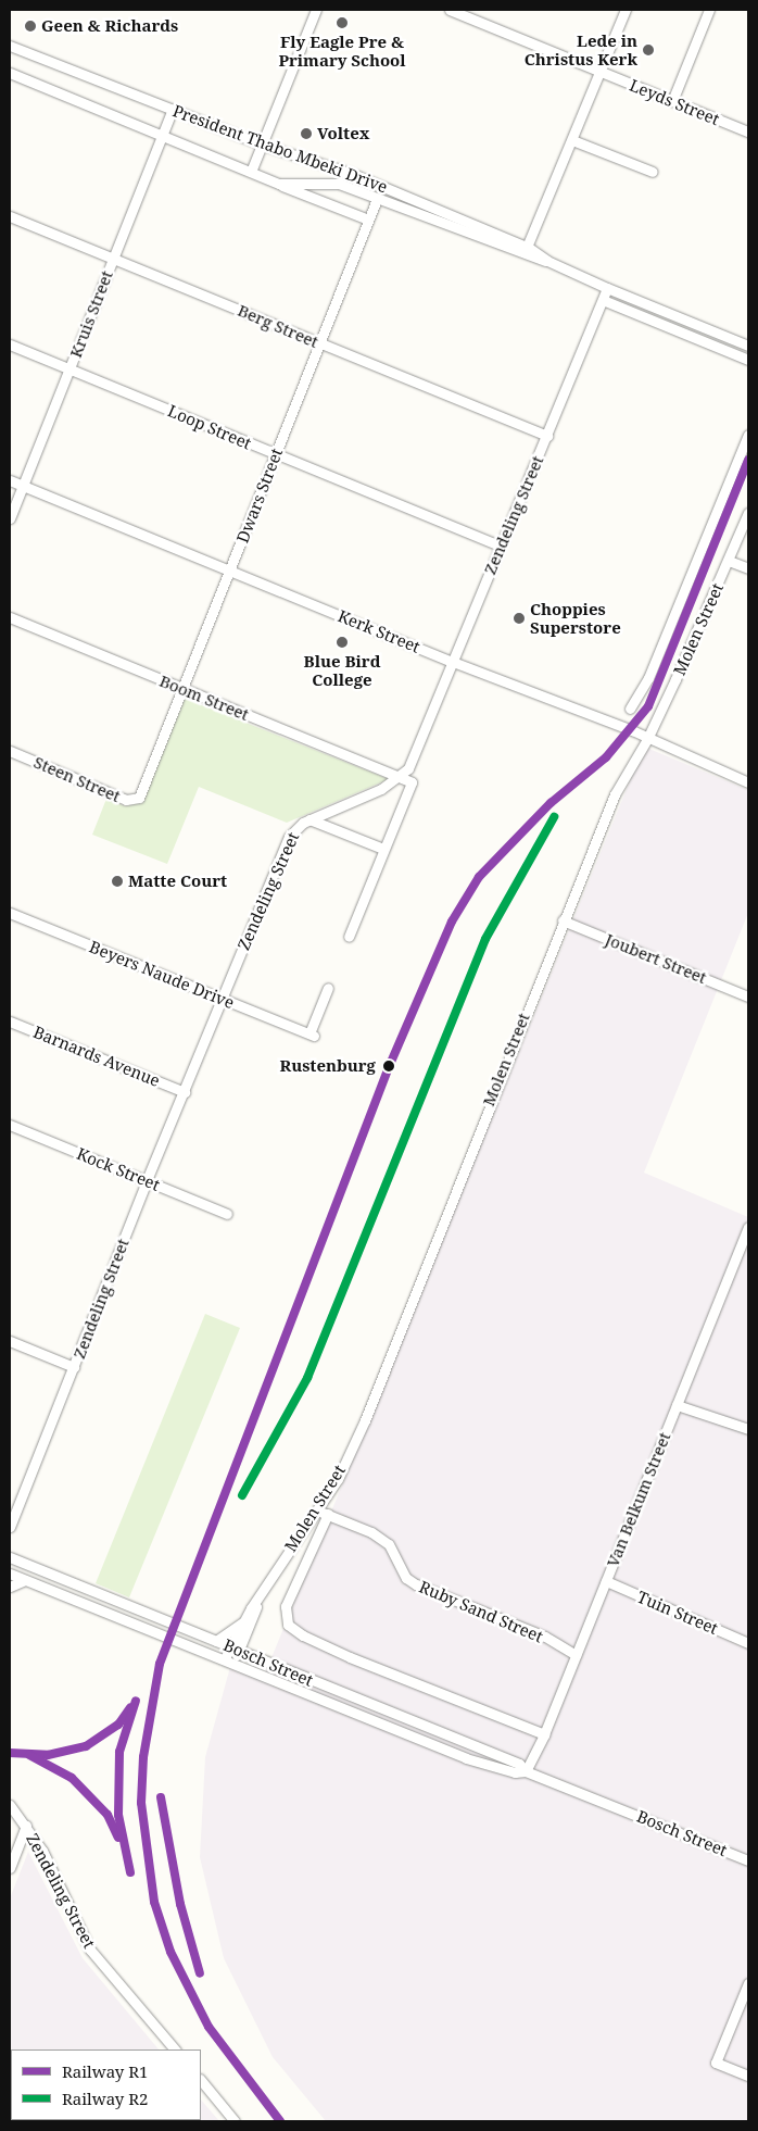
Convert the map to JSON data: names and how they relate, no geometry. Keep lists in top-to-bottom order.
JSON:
{
  "streets": {
    "street": [
      "Leyds Street",
      "President Thabo Mbeki Drive",
      "Kruis Street",
      "Berg Street",
      "Loop Street",
      "Dwars Street",
      "Zendeling Street",
      "Molen Street",
      "Kerk Street",
      "Boom Street",
      "Steen Street",
      "Joubert Street",
      "Beyers Naude Drive",
      "Barnards Avenue",
      "Kock Street",
      "Van Belkum Street",
      "Ruby Sand Street",
      "Tuin Street",
      "Bosch Street"
    ]
  },
  "crossings": [
    ["President Thabo Mbeki Drive", "Kruis Street"],
    ["President Thabo Mbeki Drive", "Dwars Street"],
    ["President Thabo Mbeki Drive", "Zendeling Street"],
    ["Kruis Street", "Berg Street"],
    ["Kruis Street", "Loop Street"],
    ["Kruis Street", "Kerk Street"],
    ["Berg Street", "Dwars Street"],
    ["Berg Street", "Zendeling Street"],
    ["Loop Street", "Dwars Street"],
    ["Loop Street", "Zendeling Street"],
    ["Dwars Street", "Kerk Street"],
    ["Dwars Street", "Boom Street"],
    ["Dwars Street", "Steen Street"],
    ["Zendeling Street", "Kerk Street"],
    ["Zendeling Street", "Boom Street"],
    ["Zendeling Street", "Beyers Naude Drive"],
    ["Zendeling Street", "Barnards Avenue"],
    ["Zendeling Street", "Kock Street"],
    ["Molen Street", "Kerk Street"],
    ["Molen Street", "Joubert Street"],
    ["Molen Street", "Ruby Sand Street"],
    ["Van Belkum Street", "Ruby Sand Street"],
    ["Van Belkum Street", "Tuin Street"],
    ["Van Belkum Street", "Bosch Street"]
  ],
  "places": [
    "Fly Eagle Pre & Primary School",
    "Geen & Richards",
    "Lede in Christus Kerk",
    "Voltex",
    "Choppies Superstore",
    "Blue Bird College",
    "Matte Court",
    "Rustenburg"
  ],
  "lines": ["rail line R1", "rail line R2"],
  "legend": ["Railway R1", "Railway R2"]
}
